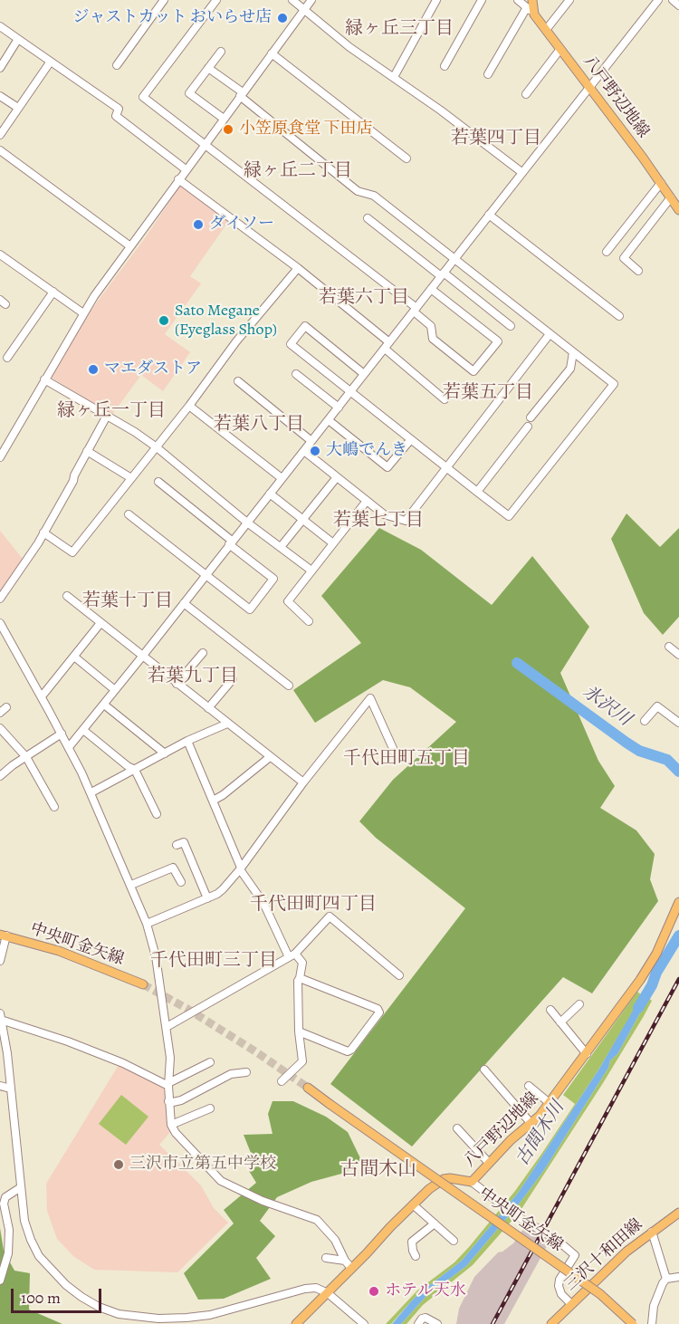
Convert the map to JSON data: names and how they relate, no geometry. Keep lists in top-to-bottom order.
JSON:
{
  "streets": {
    "main road": ["八戸野辺地線", "中央町金矢線", "三沢十和田線"]
  },
  "districts": [
    "緑ヶ丘三丁目",
    "若葉四丁目",
    "緑ヶ丘二丁目",
    "若葉六丁目",
    "若葉五丁目",
    "緑ヶ丘一丁目",
    "若葉八丁目",
    "若葉七丁目",
    "若葉十丁目",
    "若葉九丁目",
    "千代田町五丁目",
    "千代田町四丁目",
    "千代田町三丁目",
    "古間木山"
  ],
  "water": ["氷沢川", "古間木川"],
  "places": [
    "ジャストカット おいらせ店",
    "小笠原食堂 下田店",
    "ダイソー",
    "Sato Megane (Eyeglass Shop)",
    "マエダストア",
    "大嶋でんき",
    "三沢市立第五中学校",
    "ホテル天水"
  ],
  "scale_bar": "100 m"
}
